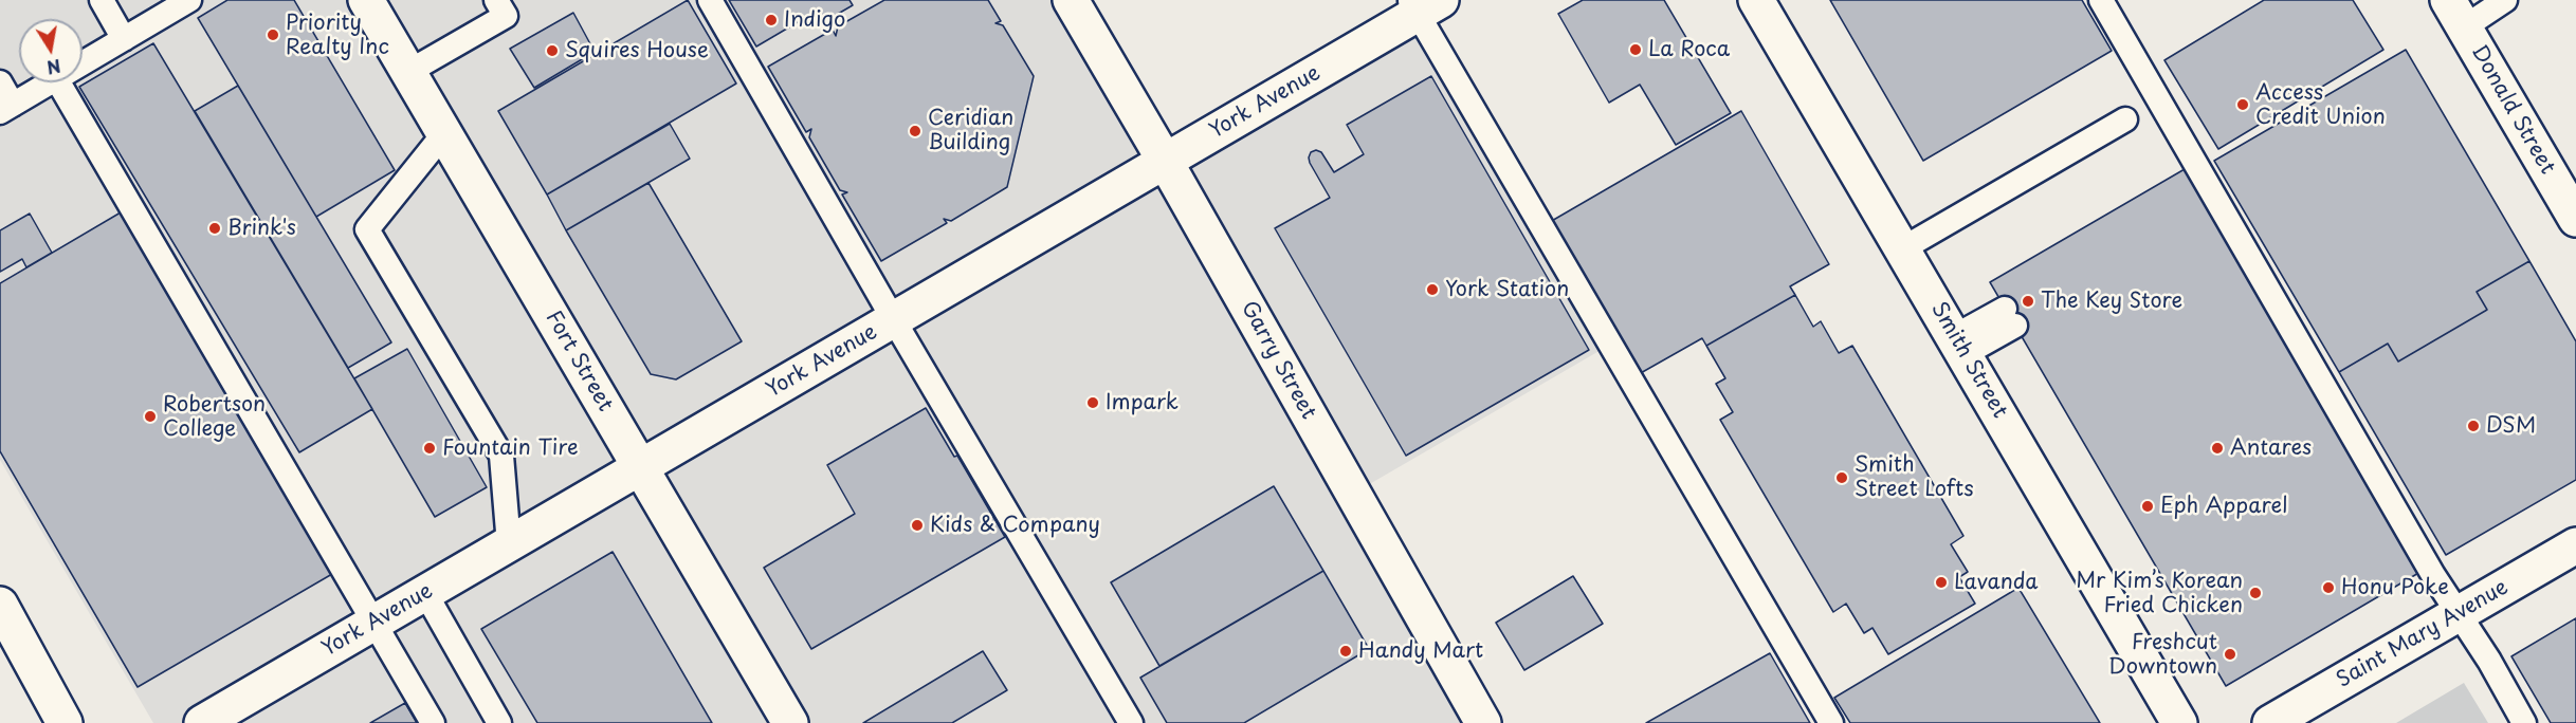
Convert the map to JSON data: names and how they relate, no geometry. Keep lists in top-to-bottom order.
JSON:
{
  "streets": {
    "main road": [
      "York Avenue",
      "Donald Street",
      "Garry Street",
      "Smith Street",
      "Fort Street",
      "Saint Mary Avenue"
    ]
  },
  "crossings": [
    ["York Avenue", "Garry Street"],
    ["York Avenue", "Fort Street"]
  ],
  "places": [
    "Indigo",
    "Priority Realty Inc",
    "La Roca",
    "Squires House",
    "Access Credit Union",
    "Ceridian Building",
    "Brink's",
    "York Station",
    "The Key Store",
    "Impark",
    "Robertson College",
    "DSM",
    "Fountain Tire",
    "Antares",
    "Smith Street Lofts",
    "Eph Apparel",
    "Kids & Company",
    "Lavanda",
    "Honu Poke",
    "Mr Kim’s Korean Fried Chicken",
    "Handy Mart",
    "Freshcut Downtown"
  ],
  "north": "bottom"
}
